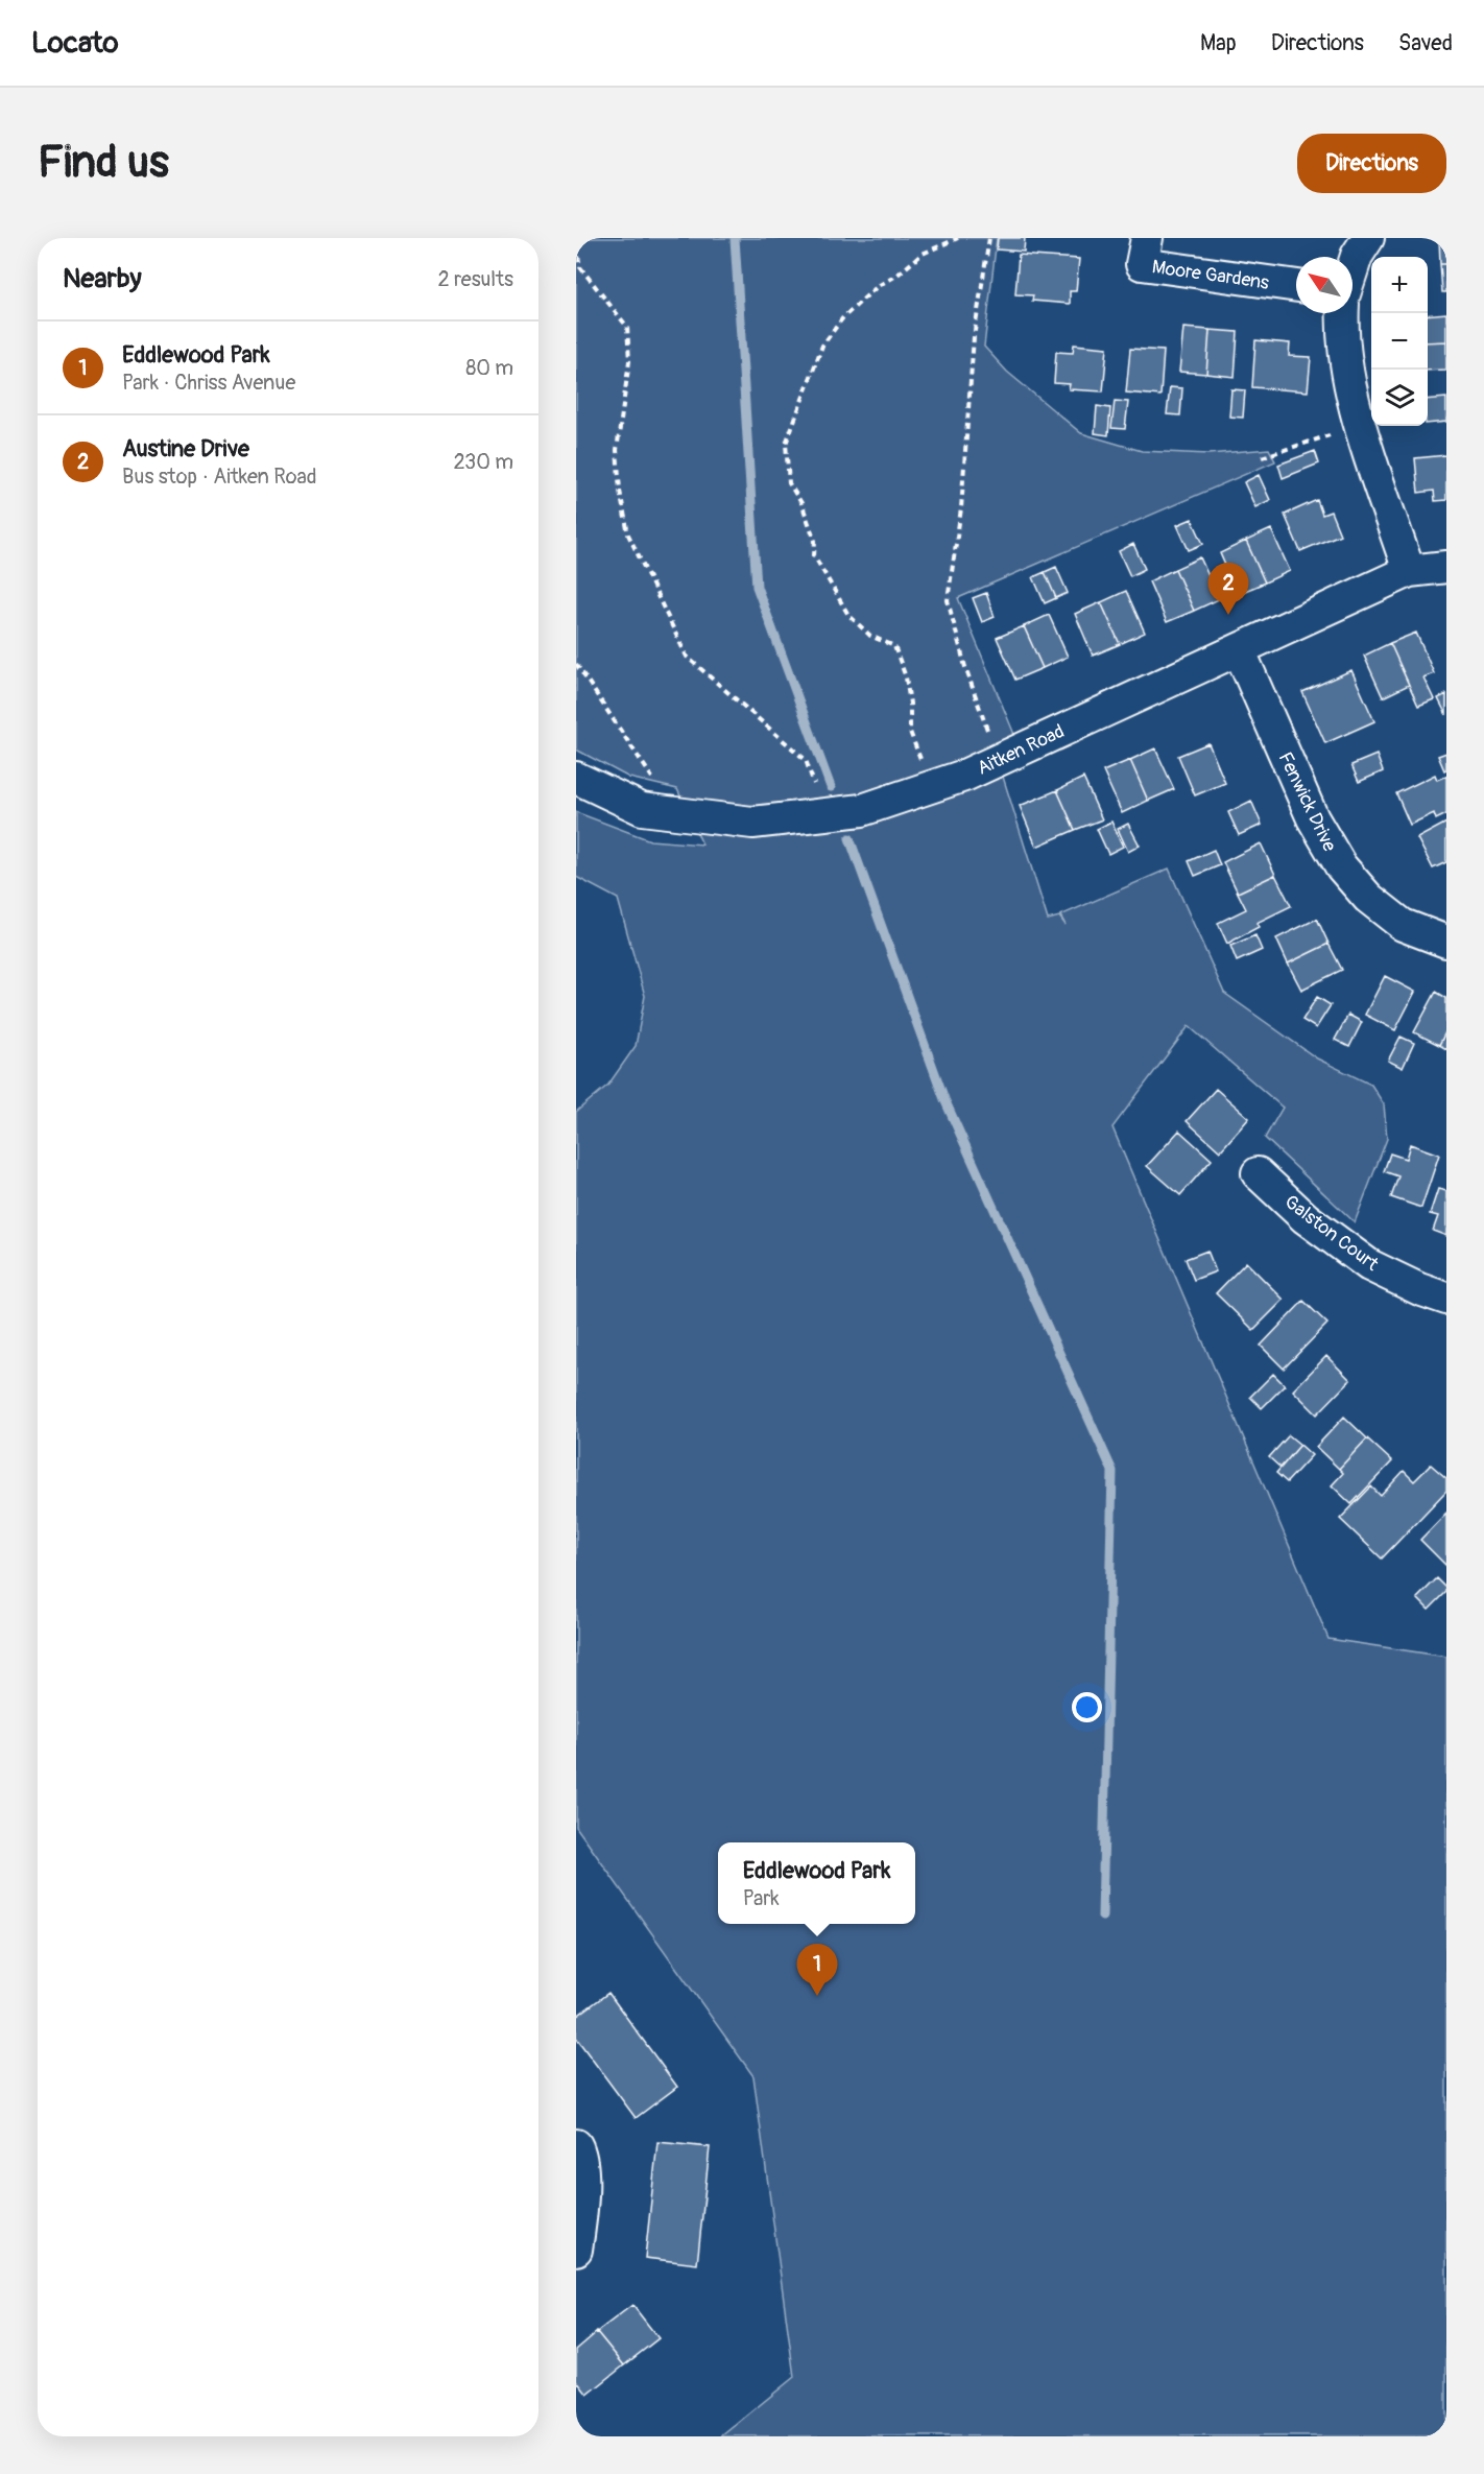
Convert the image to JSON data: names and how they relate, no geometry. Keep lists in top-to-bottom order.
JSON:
{
  "streets": {
    "street": [
      "Moore Gardens",
      "Aitken Road",
      "Fenwick Drive",
      "Galston Court"
    ]
  },
  "crossings": [
    ["Aitken Road", "Fenwick Drive"]
  ],
  "north": "top left",
  "page": {
    "header": "Locato",
    "nav": ["Map", "Directions", "Saved"],
    "buttons": "Directions",
    "title": "Find us",
    "heading": ["Nearby", "2 results"],
    "map_buttons": ["+", "−"],
    "list": [
      {
        "mark": "1",
        "name": "Eddlewood Park",
        "note": "Park · Chriss Avenue",
        "value": "80 m"
      },
      {
        "mark": "2",
        "name": "Austine Drive",
        "note": "Bus stop · Aitken Road",
        "value": "230 m"
      }
    ],
    "pins": ["2", "1"],
    "popup": ["Eddlewood Park", "Park"]
  }
}
